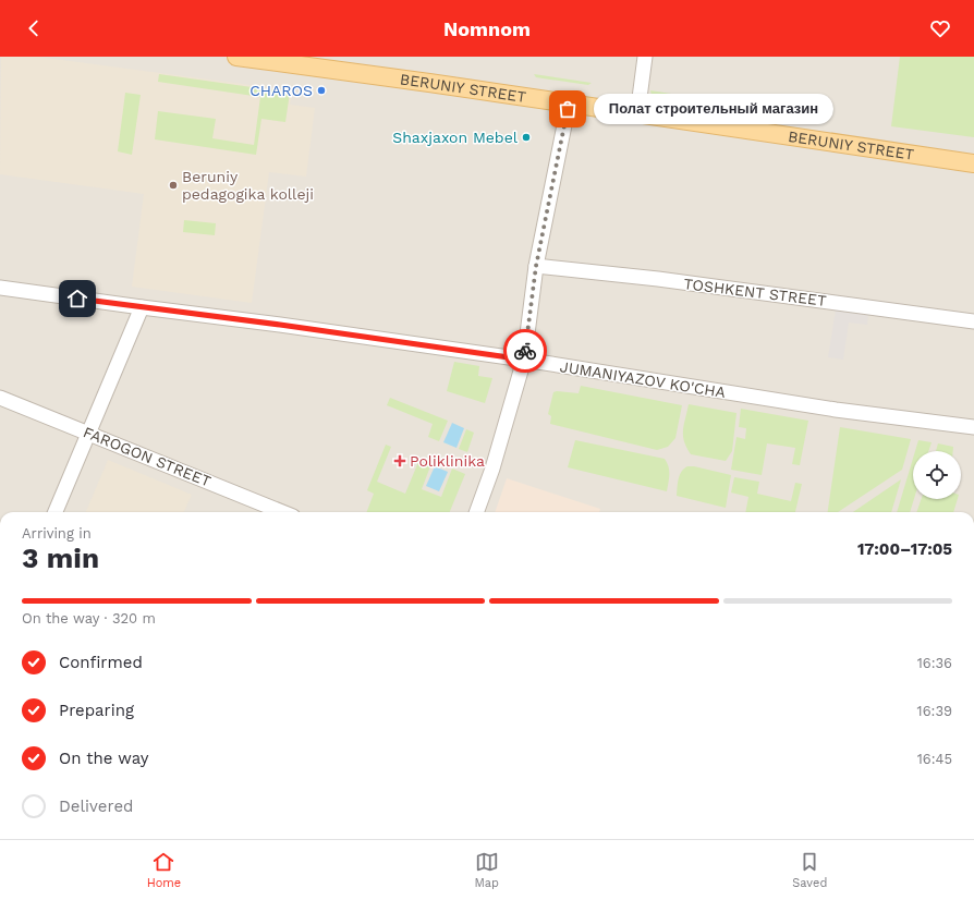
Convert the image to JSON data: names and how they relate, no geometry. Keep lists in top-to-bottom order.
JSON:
{
  "streets": {
    "main road": ["BERUNIY STREET"],
    "street": ["TOSHKENT STREET", "JUMANIYAZOV KO'CHA", "FAROGON STREET"]
  },
  "places": {
    "other": [
      "CHAROS",
      "Полат строительный магазин",
      "Shaxjaxon Mebel",
      "Beruniy pedagogika kolleji"
    ],
    "health": ["Poliklinika"]
  },
  "page": {
    "header": "Nomnom",
    "bubble": "Полат строительный магазин",
    "heading": ["3 min", "Arriving in", "17:00–17:05"],
    "bar": "On the way · 320 m",
    "list": [
      ["Confirmed", "16:36"],
      ["Preparing", "16:39"],
      ["On the way", "16:45"],
      "Delivered"
    ],
    "tabs": ["Home", "Map", "Saved"]
  }
}
